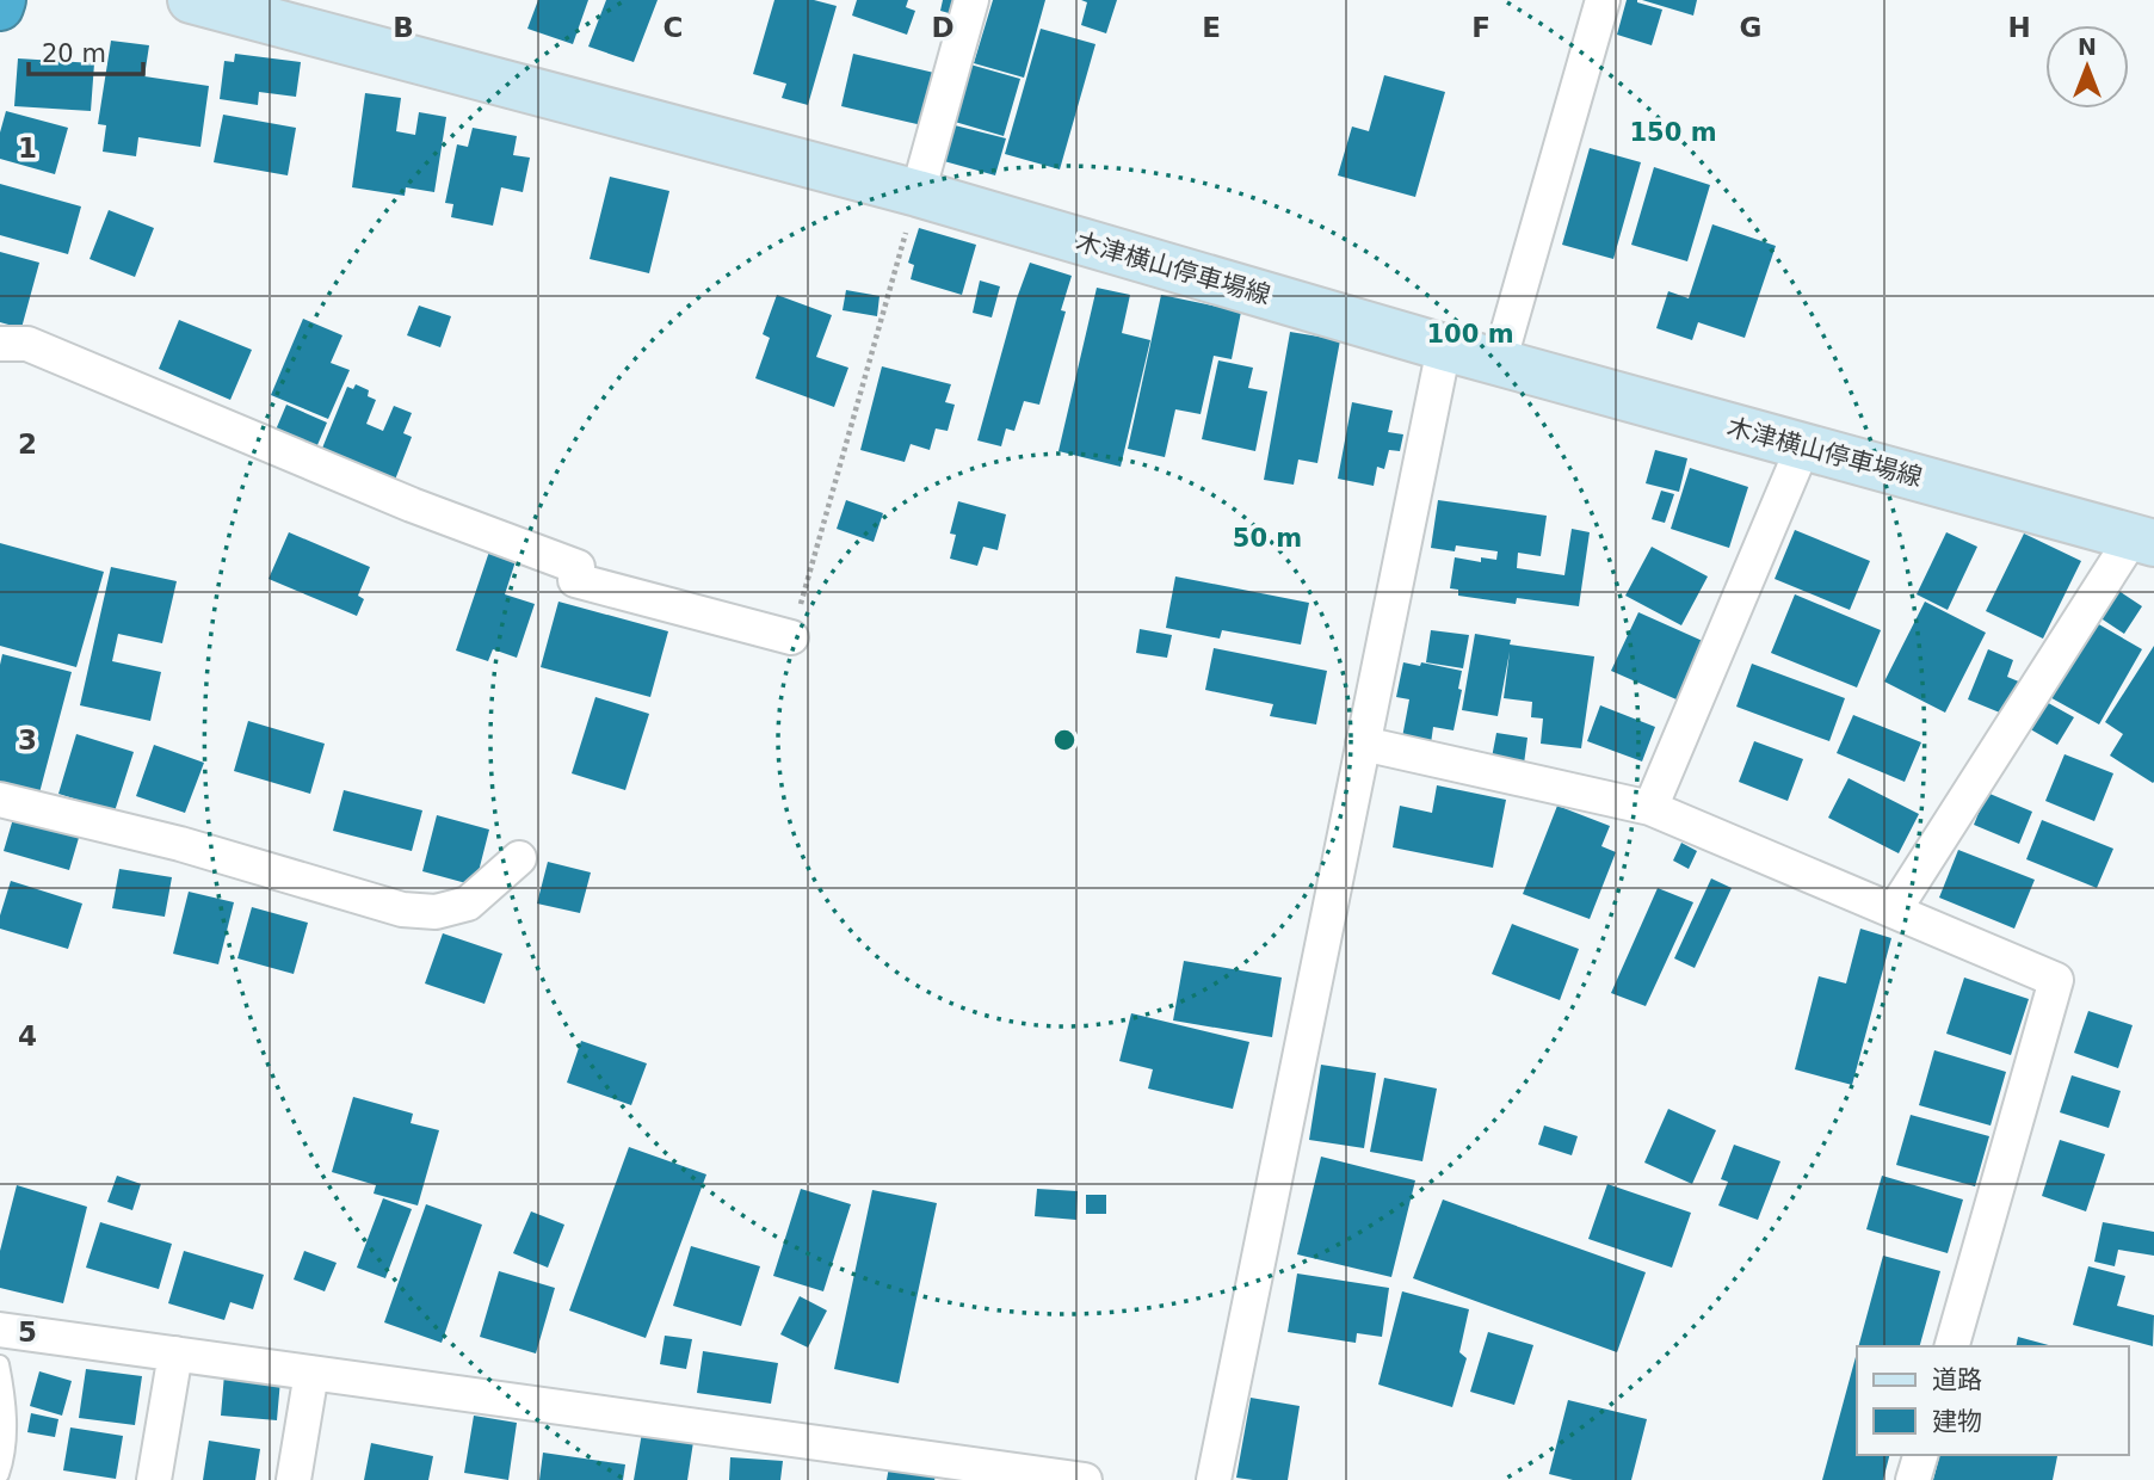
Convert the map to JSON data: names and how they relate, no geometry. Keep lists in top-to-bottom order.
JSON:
{
  "streets": {
    "main road": ["木津横山停車場線"]
  },
  "legend": ["道路", "建物"],
  "scale_bar": "20 m",
  "north": "top",
  "grid": {
    "columns": [
      "B",
      "C",
      "D",
      "E",
      "F",
      "G",
      "H"
    ],
    "rows": [
      "1",
      "2",
      "3",
      "4",
      "5"
    ]
  },
  "rings": ["150 m", "100 m", "50 m"]
}
